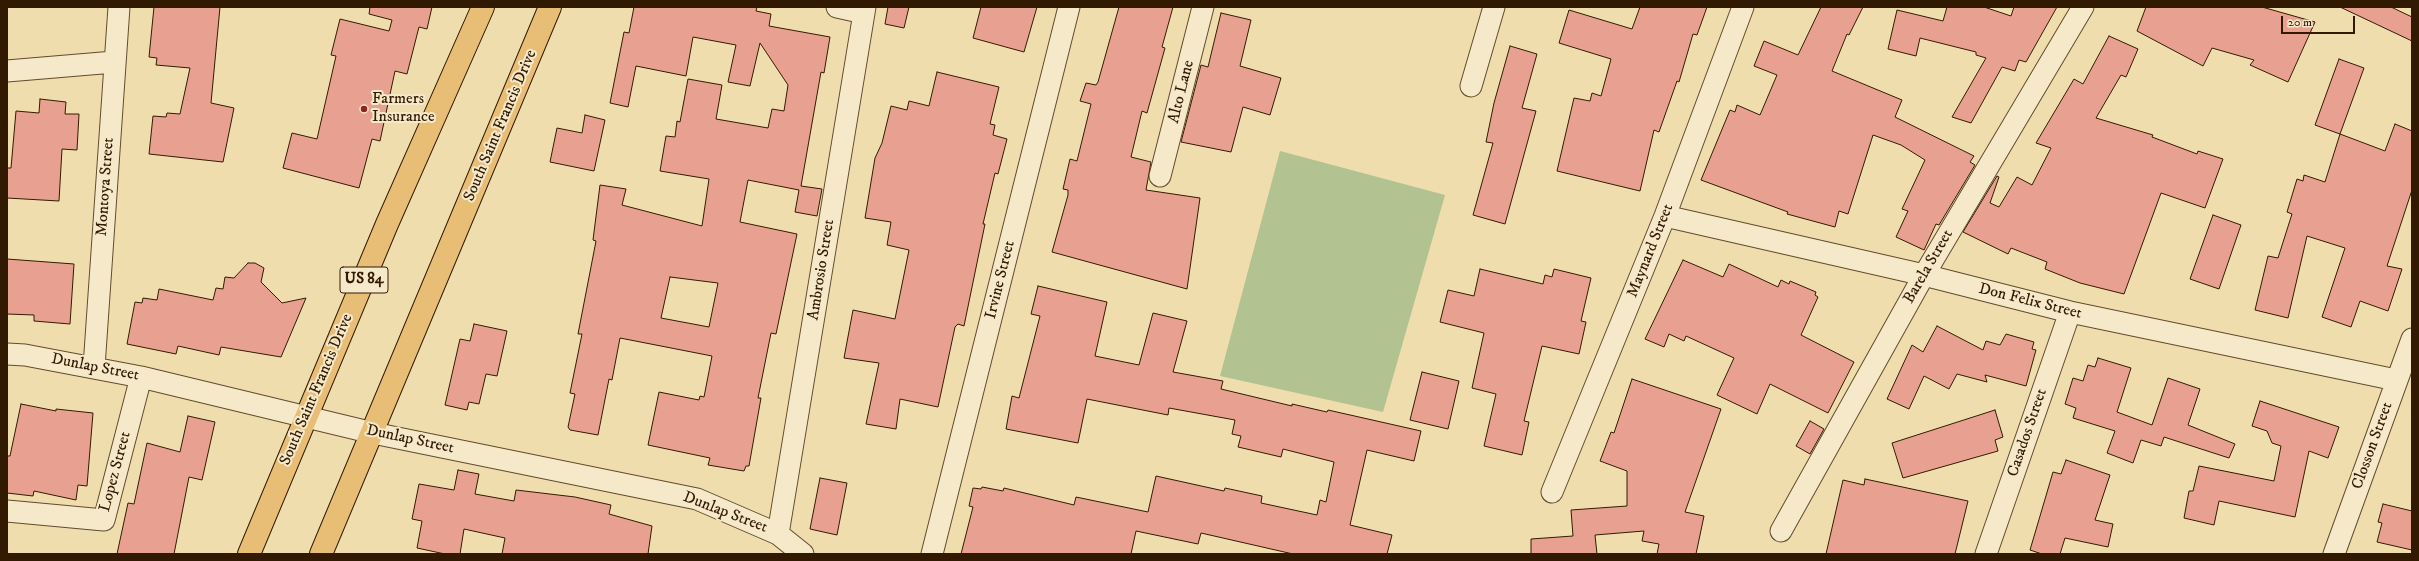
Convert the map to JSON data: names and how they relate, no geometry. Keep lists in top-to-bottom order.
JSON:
{
  "streets": {
    "highway": ["South Saint Francis Drive", "US 84"],
    "street": [
      "Alto Lane",
      "Montoya Street",
      "Maynard Street",
      "Barela Street",
      "Ambrosio Street",
      "Irvine Street",
      "Don Felix Street",
      "Dunlap Street",
      "Casados Street",
      "Closson Street",
      "Lopez Street"
    ]
  },
  "crossings": [
    ["South Saint Francis Drive", "Dunlap Street"],
    ["Montoya Street", "Dunlap Street"],
    ["Maynard Street", "Don Felix Street"],
    ["Barela Street", "Don Felix Street"],
    ["Ambrosio Street", "Dunlap Street"],
    ["Don Felix Street", "Casados Street"],
    ["Don Felix Street", "Closson Street"],
    ["Dunlap Street", "Lopez Street"]
  ],
  "places": ["Farmers Insurance"],
  "scale_bar": "20 m"
}
